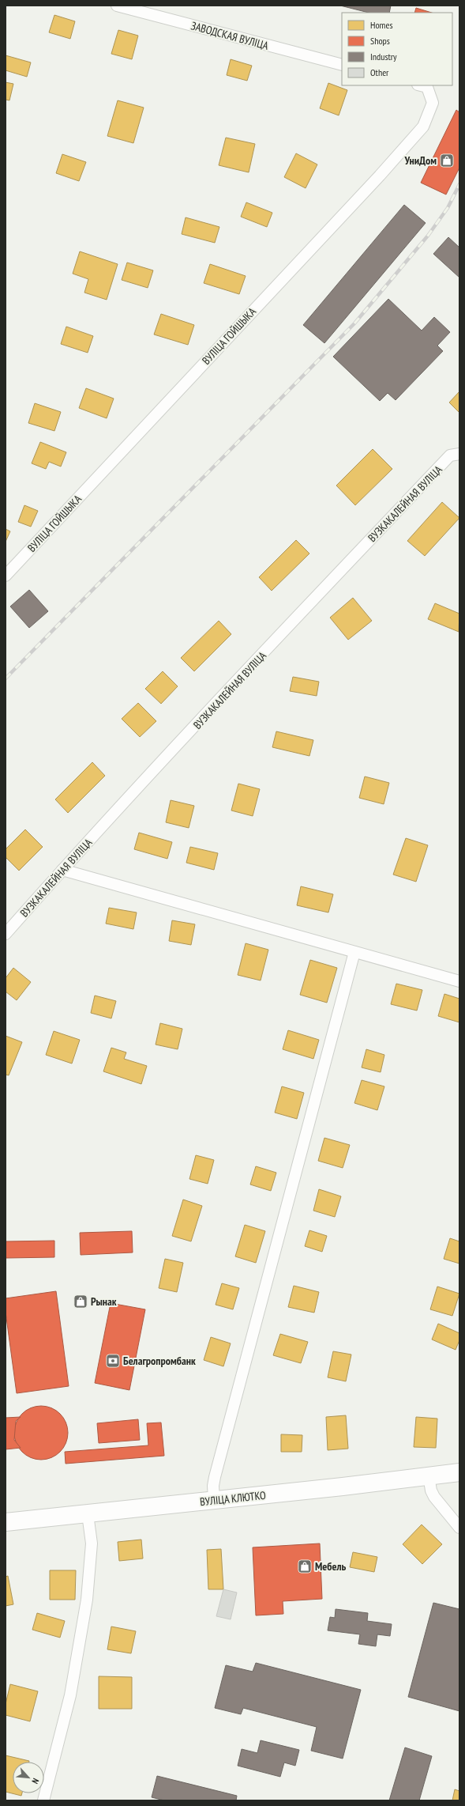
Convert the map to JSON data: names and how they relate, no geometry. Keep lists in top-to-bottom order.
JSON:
{
  "streets": {
    "main road": ["ВУЛІЦА КЛЮТКО"],
    "street": ["ЗАВОДСКАЯ ВУЛІЦА", "ВУЛІЦА ГОЙШЫКА", "ВУЗКАКАЛЕЙНАЯ ВУЛІЦА"]
  },
  "places": {
    "shop": ["УниДом", "Рынак", "Мебель"],
    "bank": ["Белагропромбанк"]
  },
  "legend": [
    "Homes",
    "Shops",
    "Industry",
    "Other"
  ],
  "north": "bottom right"
}
